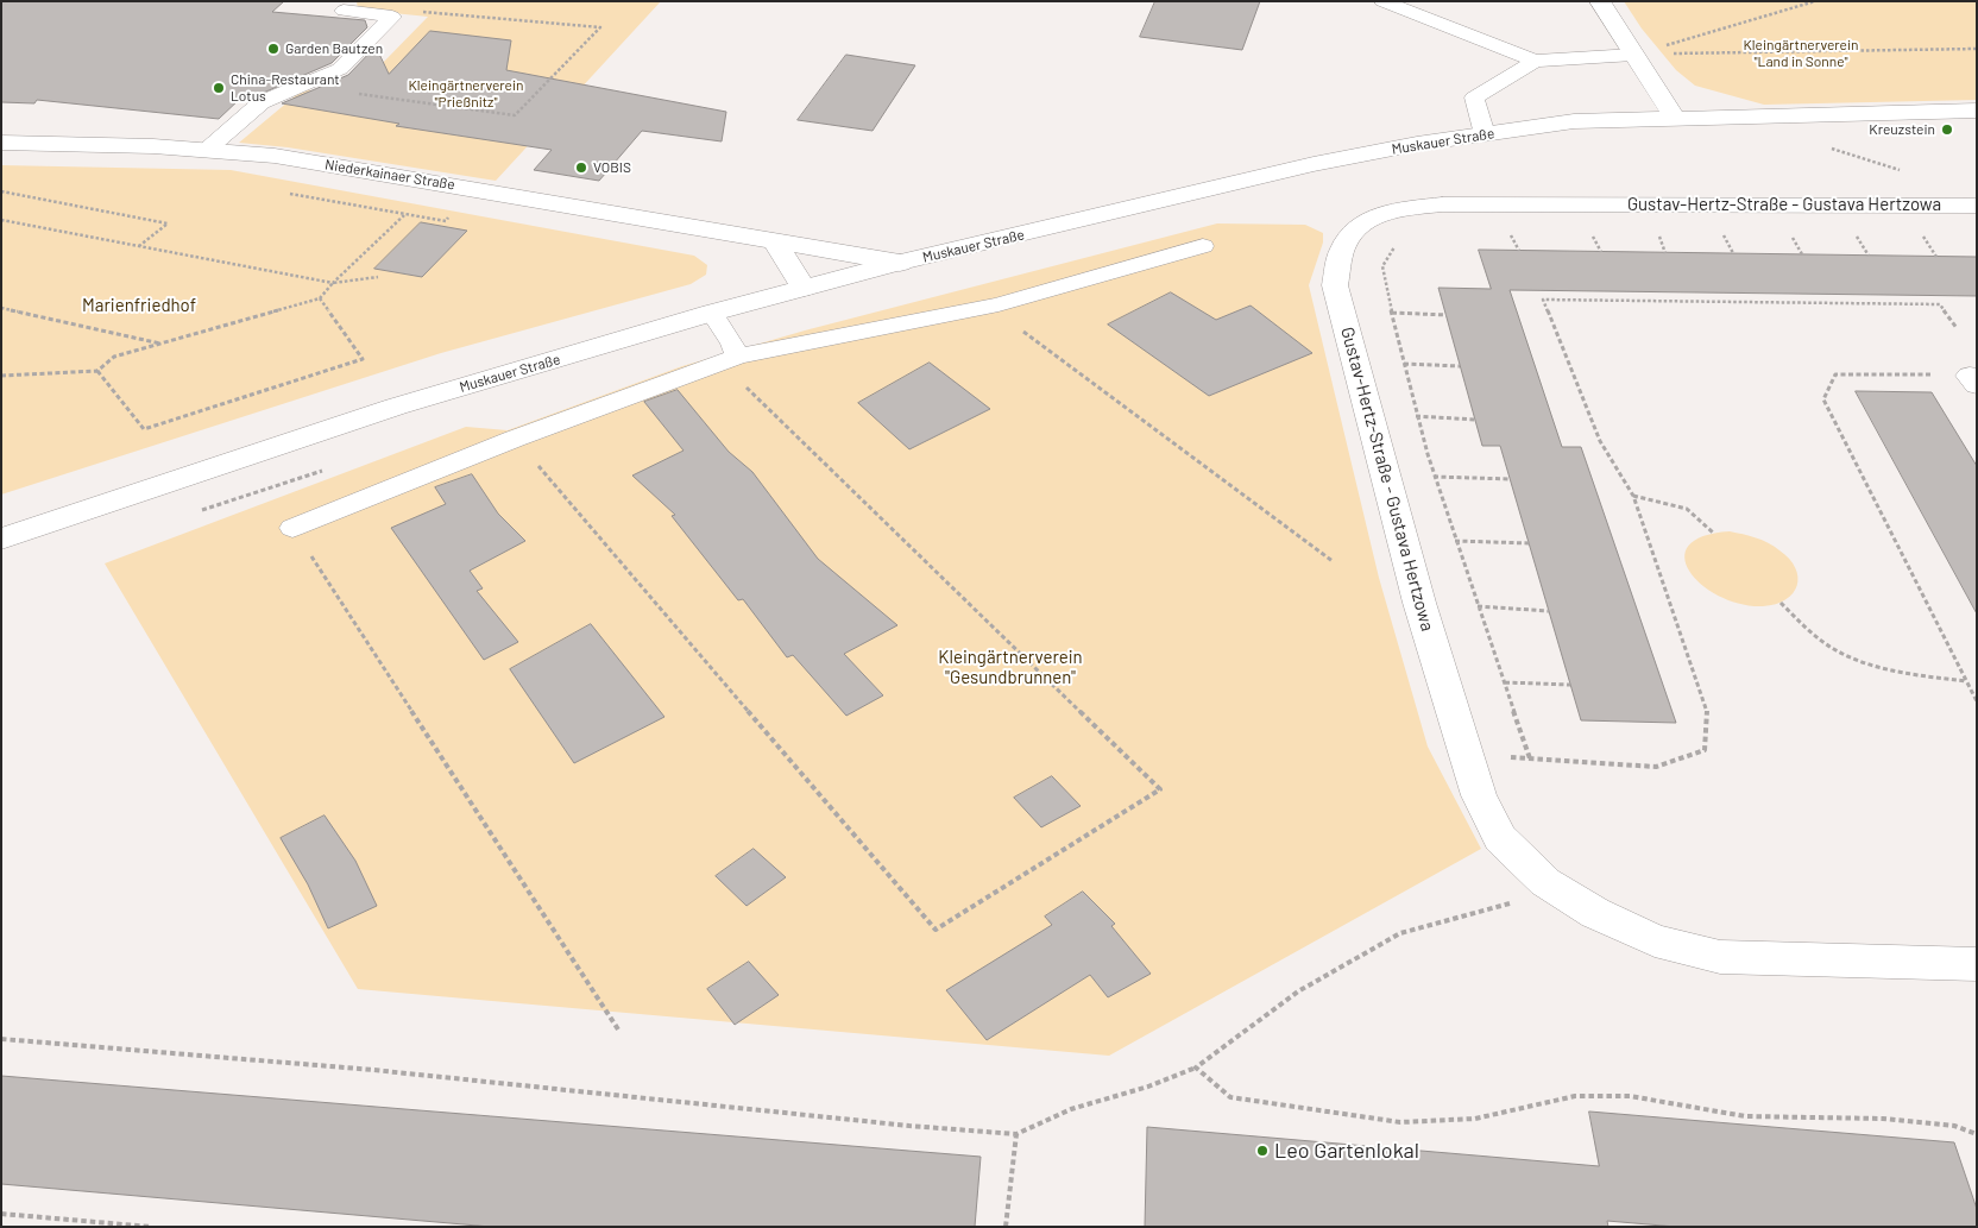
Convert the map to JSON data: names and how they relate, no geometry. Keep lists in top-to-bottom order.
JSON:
{
  "streets": {
    "street": ["Muskauer Straße", "Niederkainaer Straße", "Gustav-Hertz-Straße - Gustava Hertzowa"]
  },
  "crossings": [
    ["Muskauer Straße", "Niederkainaer Straße"]
  ],
  "parks": [
    "Kleingärtnerverein \"Land in Sonne\"",
    "Kleingärtnerverein \"Prießnitz\"",
    "Marienfriedhof",
    "Kleingärtnerverein \"Gesundbrunnen\""
  ],
  "places": [
    "Garden Bautzen",
    "China-Restaurant Lotus",
    "Kreuzstein",
    "VOBIS",
    "Leo Gartenlokal"
  ]
}
